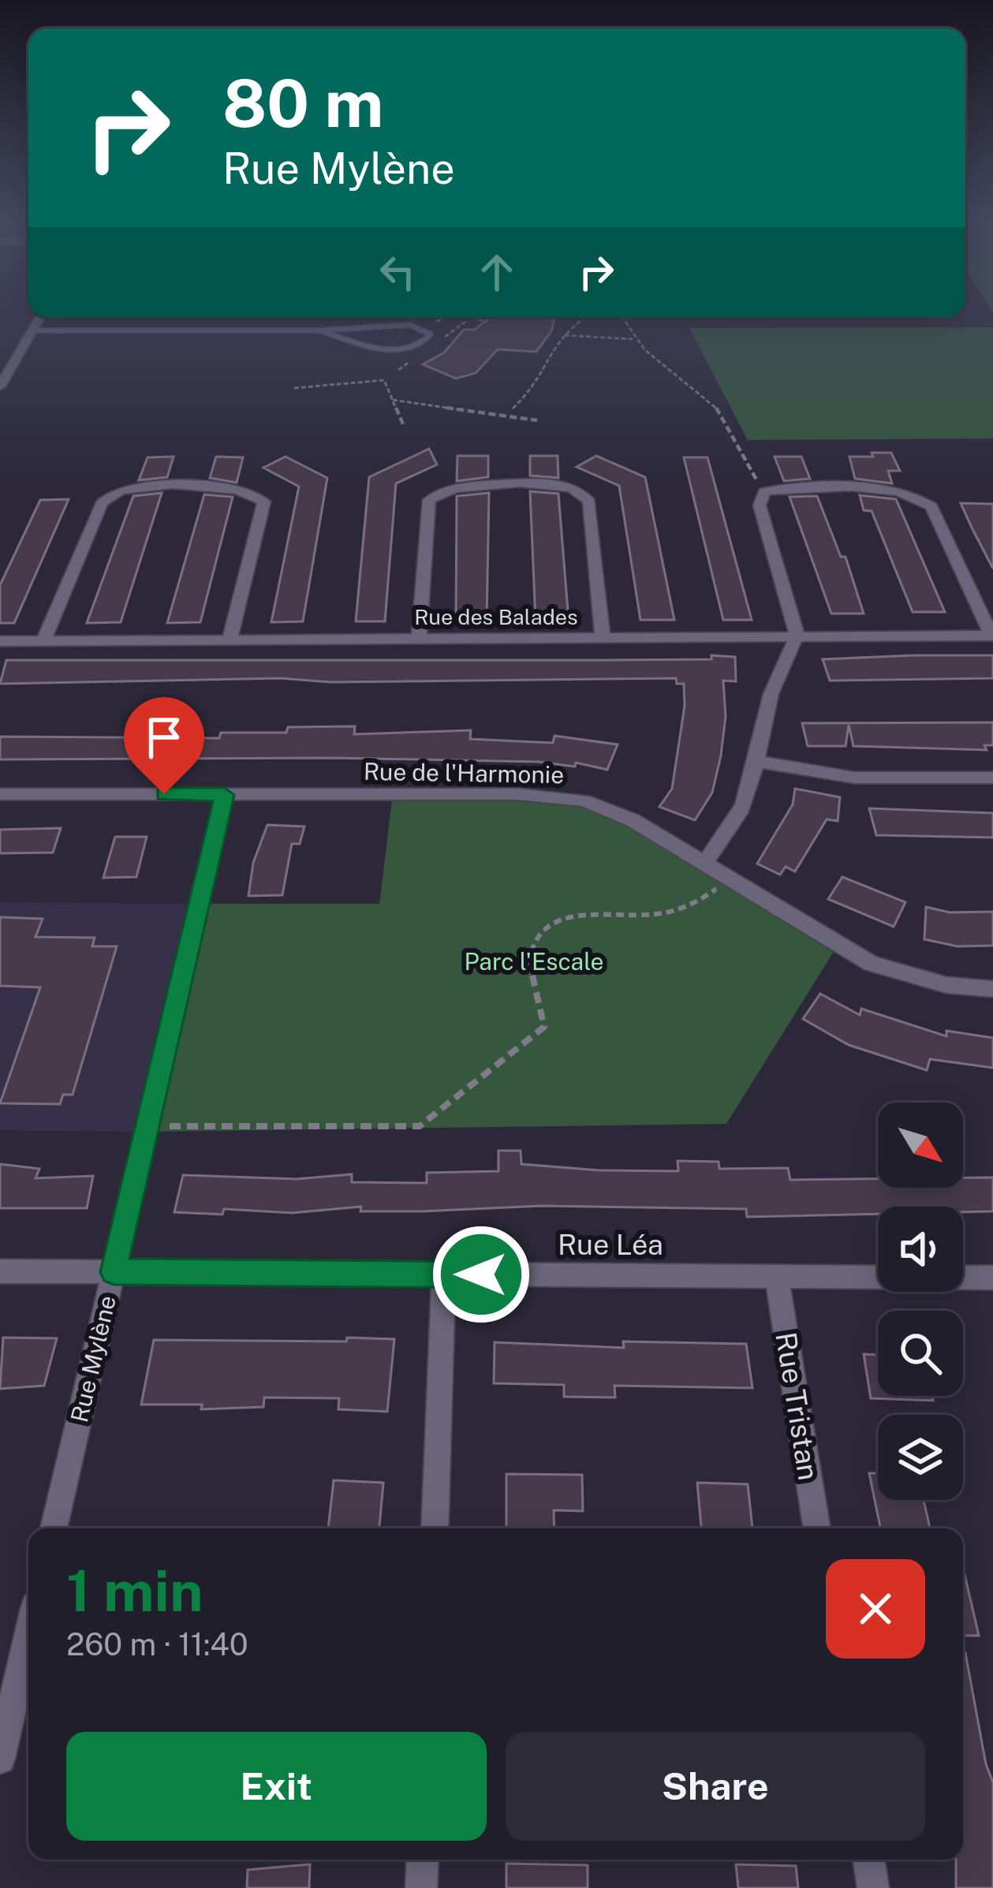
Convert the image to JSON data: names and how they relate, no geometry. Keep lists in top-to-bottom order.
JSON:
{
  "streets": {
    "street": [
      "Rue des Balades",
      "Rue de l'Harmonie",
      "Rue Léa",
      "Rue Mylène",
      "Rue Tristan"
    ]
  },
  "crossings": [
    ["Rue de l'Harmonie", "Rue Mylène"],
    ["Rue Léa", "Rue Mylène"],
    ["Rue Léa", "Rue Tristan"]
  ],
  "parks": ["Parc l'Escale"],
  "north": "bottom right",
  "page": {
    "turn": ["80 m", "Rue Mylène"],
    "heading": ["1 min", "260 m · 11:40"],
    "buttons": ["Exit", "Share"]
  }
}
